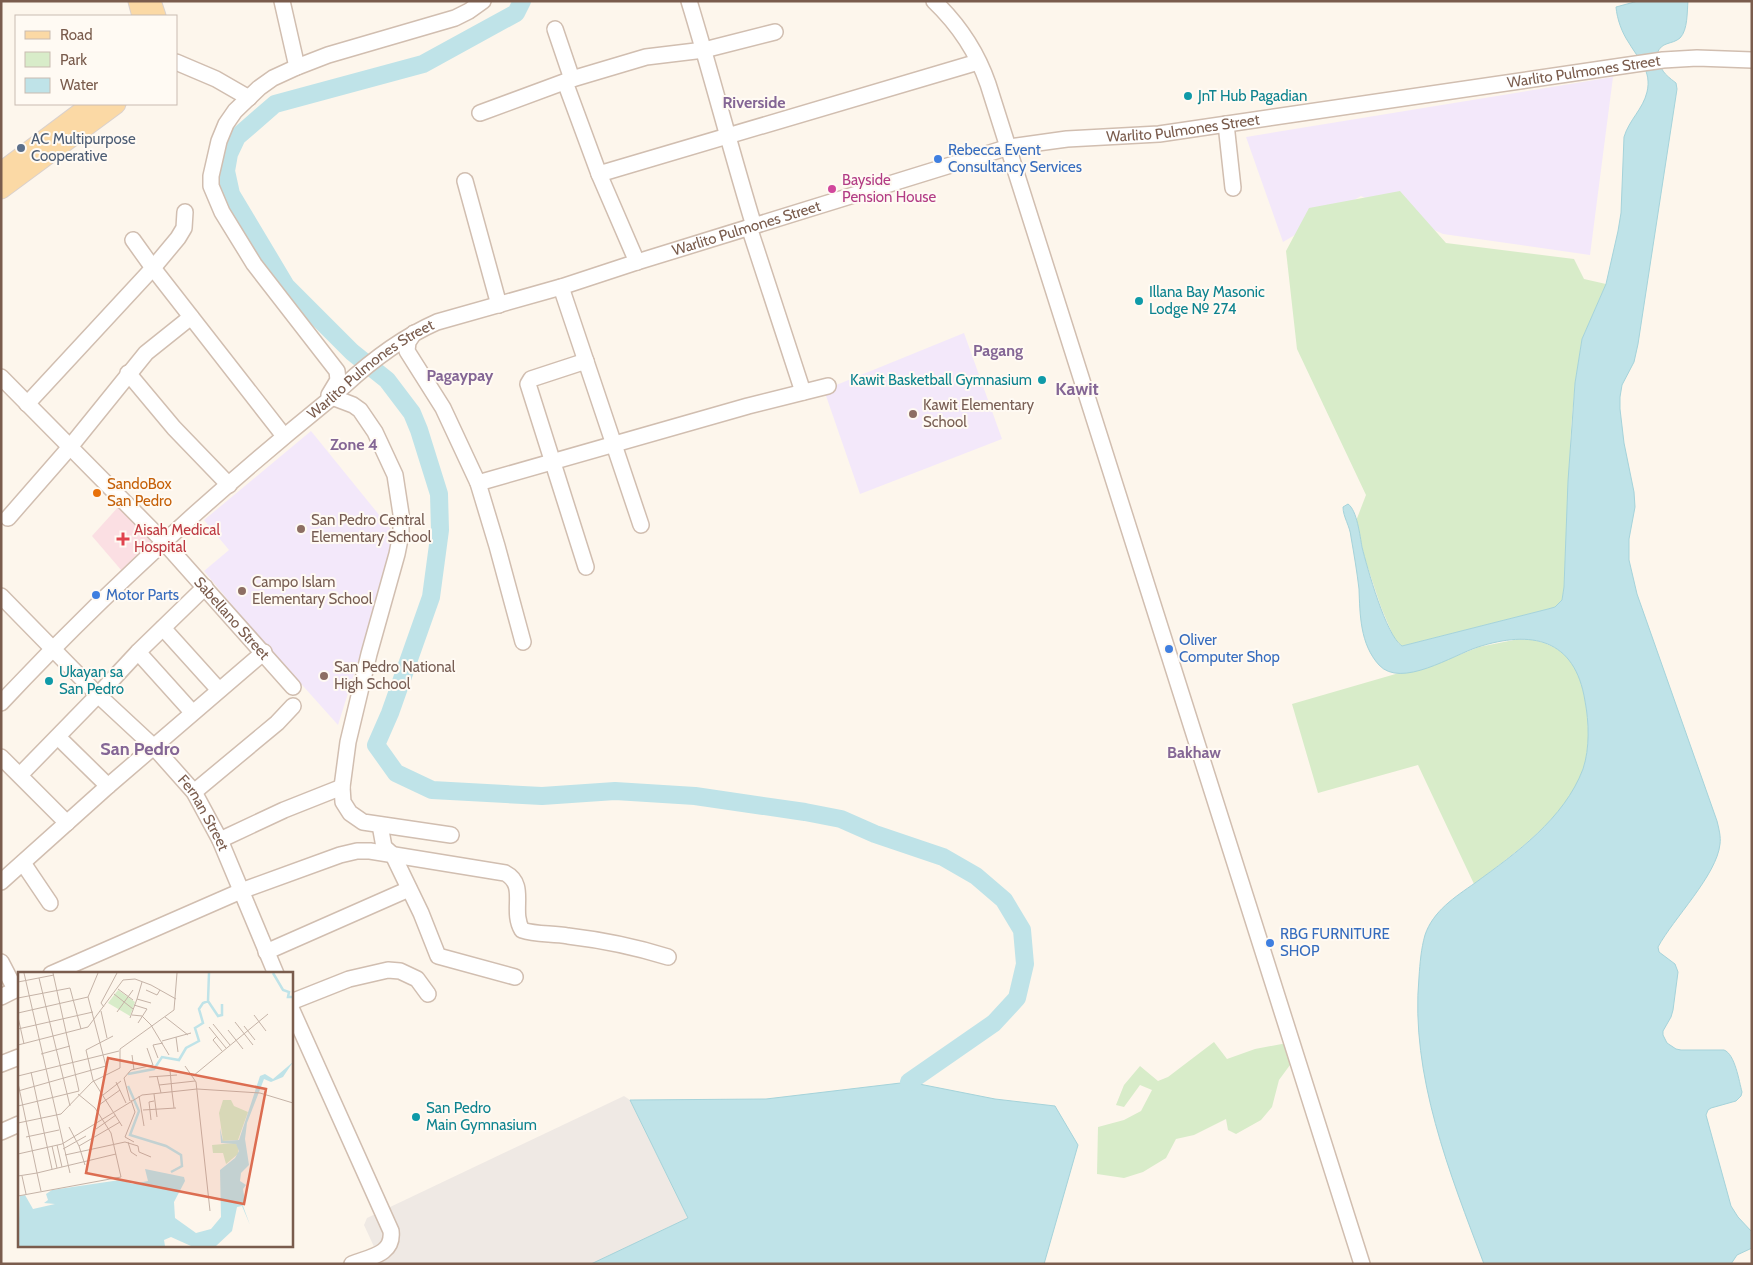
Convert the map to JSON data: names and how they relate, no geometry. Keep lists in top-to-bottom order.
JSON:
{
  "streets": {
    "street": ["Warlito Pulmones Street", "Sabellano Street", "Fernan Street"]
  },
  "crossings": [
    ["Warlito Pulmones Street", "Sabellano Street"],
    ["Warlito Pulmones Street", "Fernan Street"]
  ],
  "districts": [
    "Riverside",
    "Pagang",
    "Pagaypay",
    "Kawit",
    "Zone 4",
    "San Pedro",
    "Bakhaw"
  ],
  "places": {
    "other": [
      "JnT Hub Pagadian",
      "AC Multipurpose Cooperative",
      "Rebecca Event Consultancy Services",
      "Bayside Pension House",
      "Illana Bay Masonic Lodge № 274",
      "Kawit Basketball Gymnasium",
      "Kawit Elementary School",
      "SandoBox San Pedro",
      "San Pedro Central Elementary School",
      "Campo Islam Elementary School",
      "Motor Parts",
      "Oliver Computer Shop",
      "San Pedro National High School",
      "Ukayan sa San Pedro",
      "RBG FURNITURE SHOP",
      "San Pedro Main Gymnasium"
    ],
    "health": ["Aisah Medical Hospital"]
  },
  "legend": ["Road", "Park", "Water"]
}
